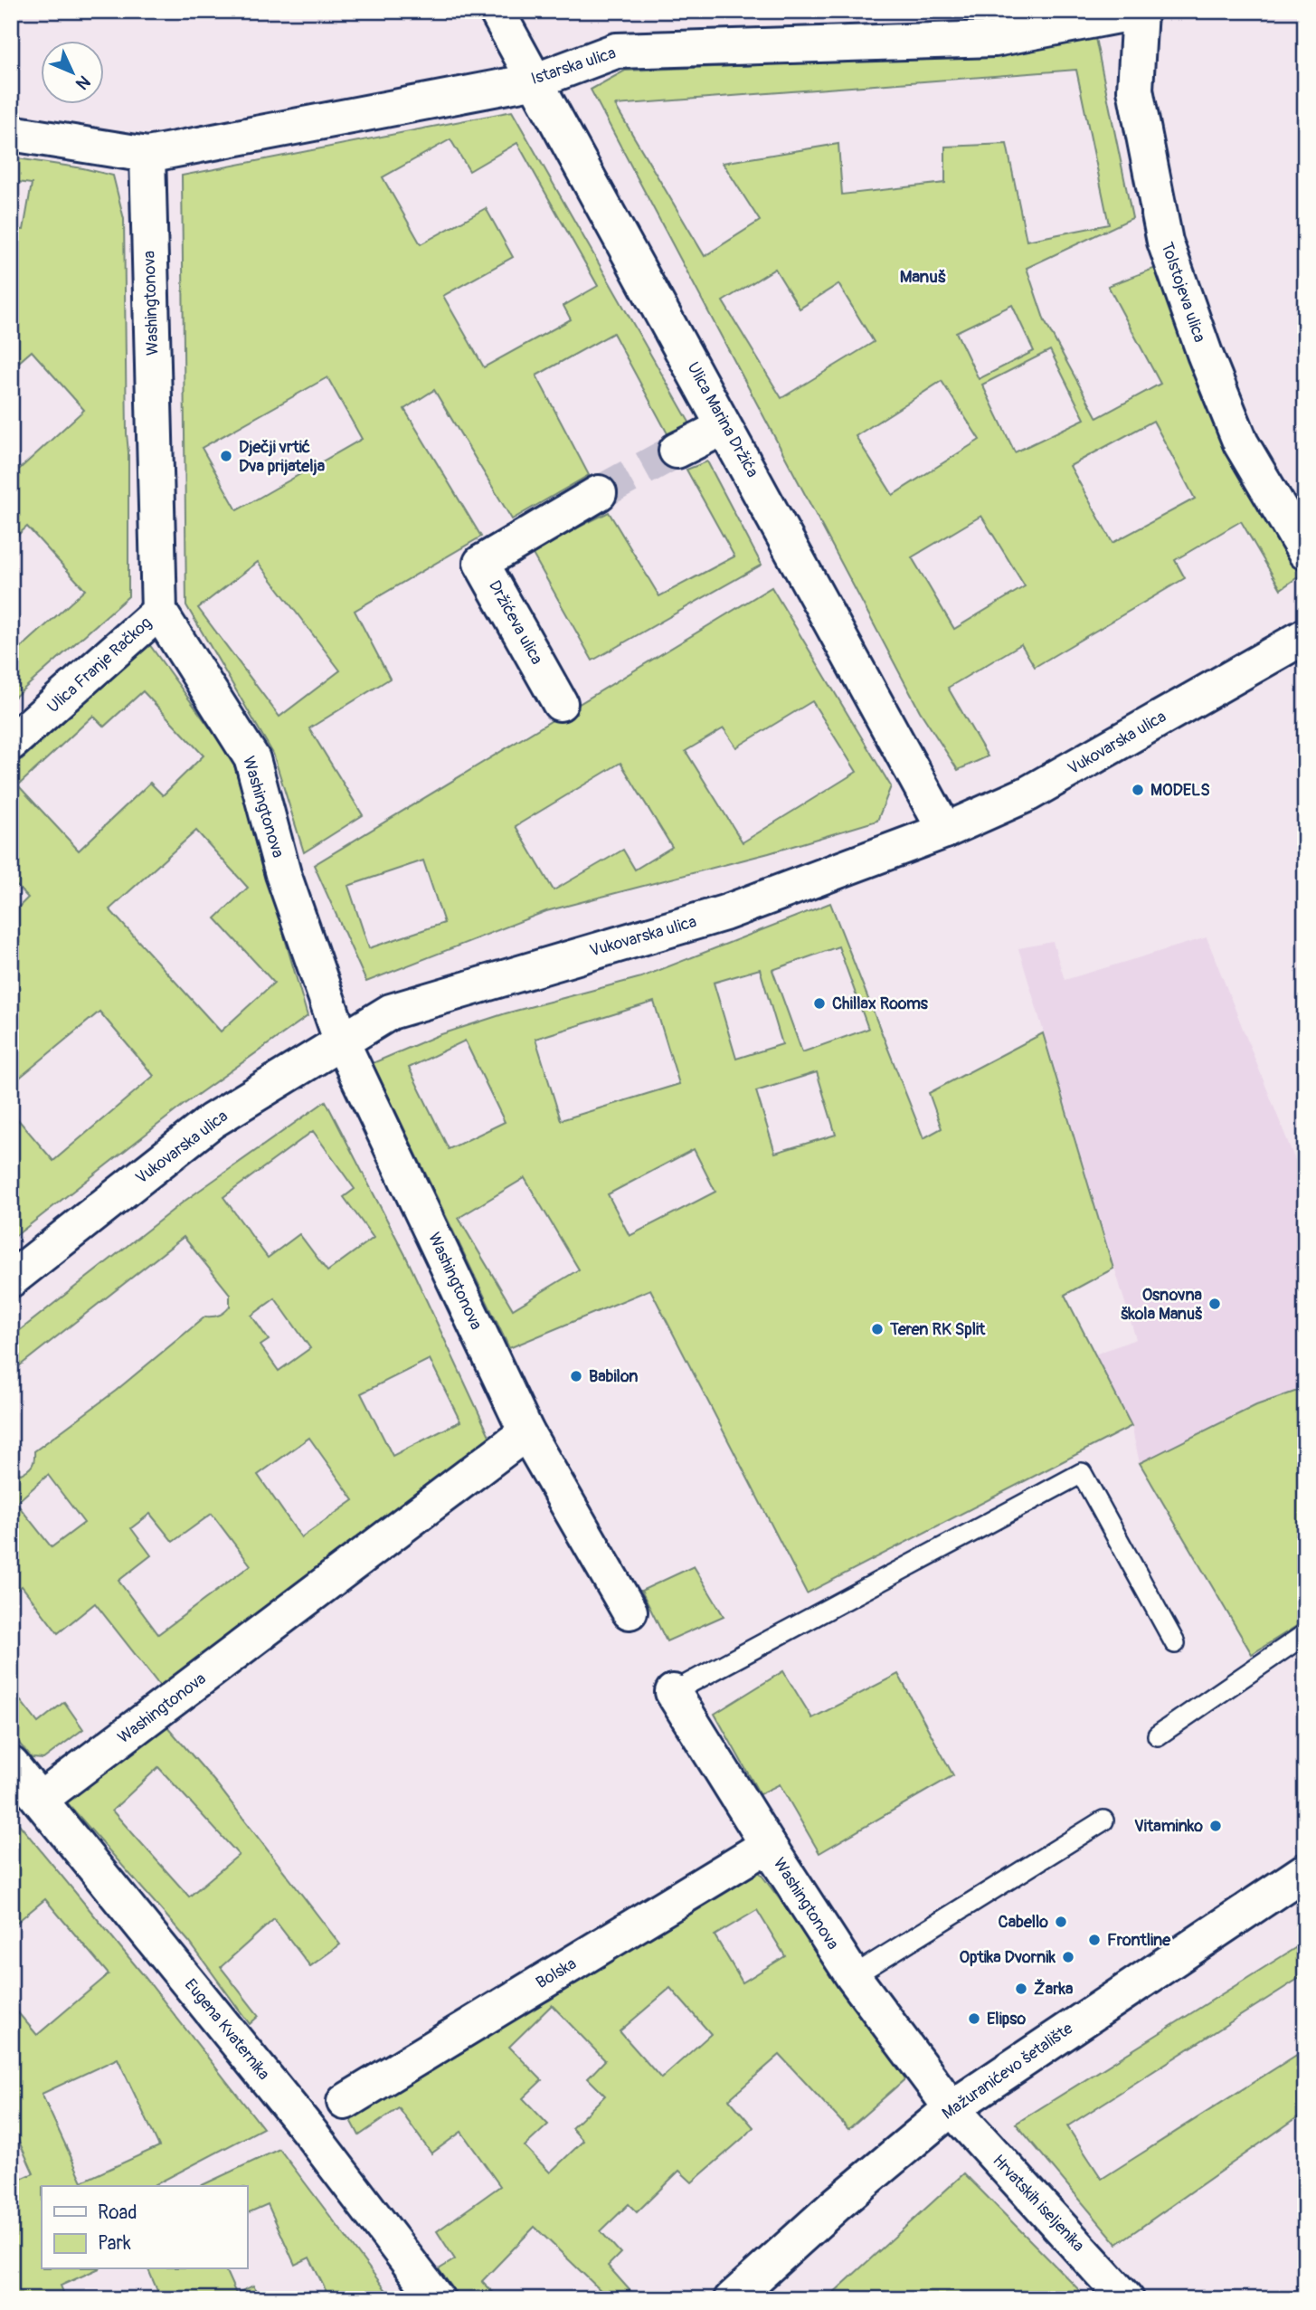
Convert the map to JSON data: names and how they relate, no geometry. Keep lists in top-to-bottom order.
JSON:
{
  "streets": {
    "street": [
      "Istarska ulica",
      "Tolstojeva ulica",
      "Washingtonova",
      "Ulica Marina Držića",
      "Držićeva ulica",
      "Ulica Franje Račkog",
      "Vukovarska ulica",
      "Bolska",
      "Eugena Kvaternika",
      "Mažuranićevo šetalište",
      "Hrvatskih iseljenika"
    ]
  },
  "crossings": [
    ["Istarska ulica", "Tolstojeva ulica"],
    ["Istarska ulica", "Washingtonova"],
    ["Istarska ulica", "Ulica Marina Držića"],
    ["Washingtonova", "Ulica Franje Račkog"],
    ["Washingtonova", "Vukovarska ulica"],
    ["Washingtonova", "Bolska"],
    ["Washingtonova", "Eugena Kvaternika"],
    ["Washingtonova", "Mažuranićevo šetalište"],
    ["Washingtonova", "Hrvatskih iseljenika"],
    ["Ulica Marina Držića", "Vukovarska ulica"],
    ["Mažuranićevo šetalište", "Hrvatskih iseljenika"]
  ],
  "districts": ["Manuš"],
  "places": [
    "Dječji vrtić Dva prijatelja",
    "MODELS",
    "Chillax Rooms",
    "Osnovna škola Manuš",
    "Teren RK Split",
    "Babilon",
    "Vitaminko",
    "Cabello",
    "Frontline",
    "Optika Dvornik",
    "Žarka",
    "Elipso"
  ],
  "legend": ["Road", "Park"],
  "north": "bottom right"
}
